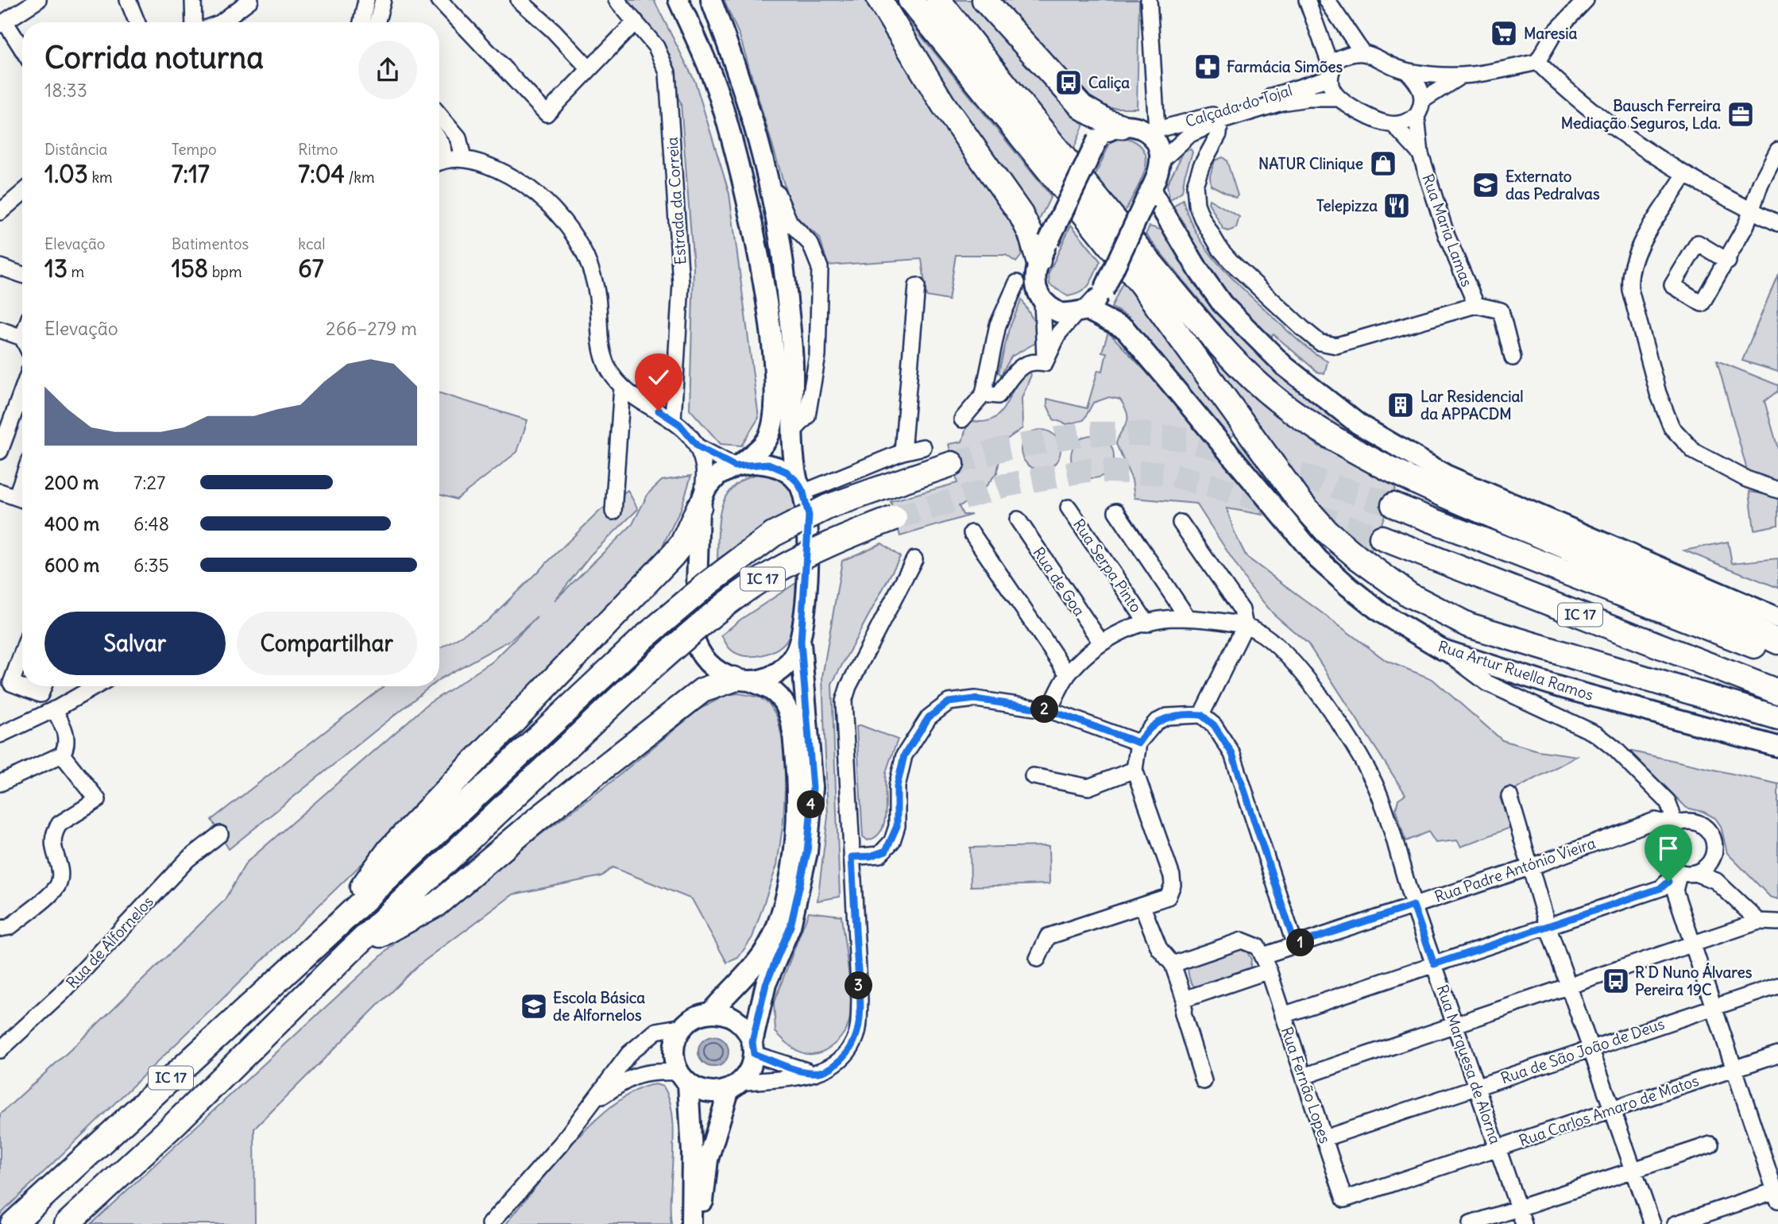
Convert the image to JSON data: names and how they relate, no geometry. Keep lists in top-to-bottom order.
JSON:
{
  "streets": {
    "highway": ["IC 17"],
    "main road": ["Rua Artur Ruella Ramos"],
    "street": [
      "Calçada do Tojal",
      "Estrada da Correia",
      "Rua Maria Lamas",
      "Rua Serpa Pinto",
      "Rua de Goa",
      "Rua Padre António Vieira",
      "Rua de Alfornelos",
      "Rua de São João de Deus",
      "Rua Marquesa de Alorna",
      "Rua Fernão Lopes",
      "Rua Carlos Amaro de Matos"
    ]
  },
  "crossings": [
    ["Calçada do Tojal", "Rua Maria Lamas"],
    ["Rua Padre António Vieira", "Rua Marquesa de Alorna"],
    ["Rua Padre António Vieira", "Rua Fernão Lopes"],
    ["Rua de São João de Deus", "Rua Marquesa de Alorna"],
    ["Rua de São João de Deus", "Rua Fernão Lopes"],
    ["Rua Marquesa de Alorna", "Rua Carlos Amaro de Matos"],
    ["Rua Fernão Lopes", "Rua Carlos Amaro de Matos"]
  ],
  "places": {
    "supermarket": ["Maresia"],
    "pharmacy": ["Farmácia Simões"],
    "bus stop": ["Caliça", "R D Nuno Álvares Pereira 19C"],
    "office": ["Bausch Ferreira Mediação Seguros, Lda."],
    "shop": ["NATUR Clinique"],
    "school or university": ["Externato das Pedralvas", "Escola Básica de Alfornelos"],
    "restaurant": ["Telepizza"],
    "building": ["Lar Residencial da APPACDM"]
  },
  "page": {
    "heading": ["Corrida noturna", "18:33"],
    "stats": [
      ["Distância", "1.03 km"],
      ["Tempo", "7:17"],
      ["Ritmo", "7:04 /km"],
      ["Elevação", "13 m"],
      ["Batimentos", "158 bpm"],
      ["kcal", "67"]
    ],
    "chart": ["Elevação", "266–279 m"],
    "list": [
      {
        "name": "200 m",
        "note": "7:27"
      },
      {
        "name": "400 m",
        "note": "6:48"
      },
      {
        "name": "600 m",
        "note": "6:35"
      }
    ],
    "buttons": ["Salvar", "Compartilhar"],
    "pins": [
      "2",
      "4",
      "1",
      "3"
    ]
  }
}
